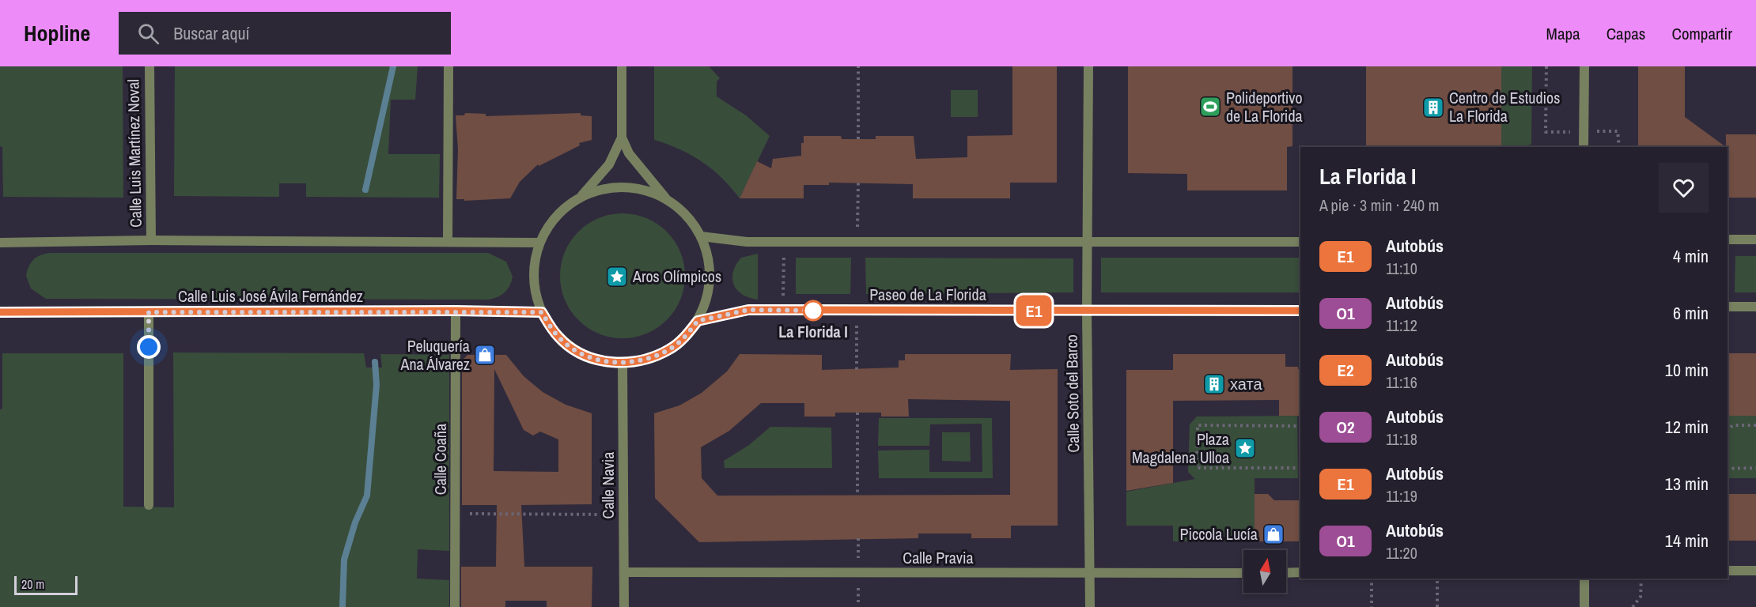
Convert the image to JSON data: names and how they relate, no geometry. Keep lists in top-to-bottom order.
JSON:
{
  "streets": {
    "street": [
      "Calle Luis Martínez Noval",
      "Paseo de La Florida",
      "Calle Luis José Ávila Fernández",
      "Calle Soto del Barco",
      "Calle Coaña",
      "Calle Navia",
      "Calle Pravia"
    ]
  },
  "crossings": [
    ["Paseo de La Florida", "Calle Soto del Barco"],
    ["Calle Luis José Ávila Fernández", "Calle Coaña"],
    ["Calle Soto del Barco", "Calle Pravia"],
    ["Calle Navia", "Calle Pravia"]
  ],
  "places": {
    "sports": ["Polideportivo de La Florida"],
    "building": ["Centro de Estudios La Florida", "хата"],
    "place": ["Aros Olímpicos", "Plaza Magdalena Ulloa"],
    "other": ["La Florida I"],
    "shop": ["Peluquería Ana Álvarez", "Piccola Lucía"]
  },
  "lines": ["bus line E1"],
  "scale_bar": "20 m",
  "north": "top",
  "page": {
    "header": "Hopline",
    "search": "Buscar aquí",
    "nav": ["Mapa", "Capas", "Compartir"],
    "on_map": "E1",
    "heading": ["La Florida I", "A pie · 3 min · 240 m"],
    "list": [
      {
        "mark": "E1",
        "name": "Autobús",
        "note": "11:10",
        "value": "4 min"
      },
      {
        "mark": "O1",
        "name": "Autobús",
        "note": "11:12",
        "value": "6 min"
      },
      {
        "mark": "E2",
        "name": "Autobús",
        "note": "11:16",
        "value": "10 min"
      },
      {
        "mark": "O2",
        "name": "Autobús",
        "note": "11:18",
        "value": "12 min"
      },
      {
        "mark": "E1",
        "name": "Autobús",
        "note": "11:19",
        "value": "13 min"
      },
      {
        "mark": "O1",
        "name": "Autobús",
        "note": "11:20",
        "value": "14 min"
      }
    ],
    "scale": "20 m"
  }
}
